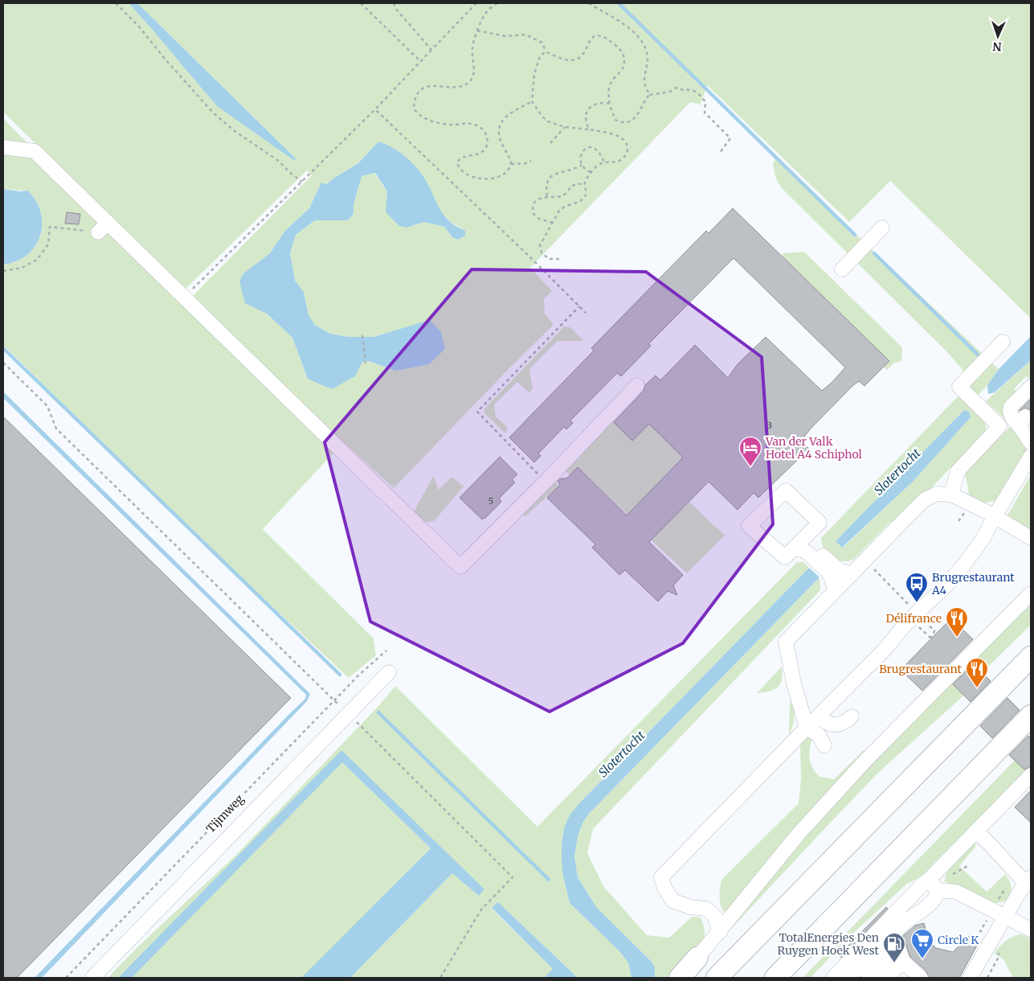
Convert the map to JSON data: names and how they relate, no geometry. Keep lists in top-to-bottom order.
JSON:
{
  "streets": {
    "street": ["Tijmweg"]
  },
  "water": ["Slotertocht"],
  "places": {
    "hotel": ["Van der Valk Hotel A4 Schiphol"],
    "bus stop": ["Brugrestaurant A4"],
    "restaurant": ["Délifrance", "Brugrestaurant"],
    "supermarket": ["Circle K"],
    "fuel station": ["TotalEnergies Den Ruygen Hoek West"]
  },
  "house_numbers": ["3", "5"],
  "north": "bottom"
}
